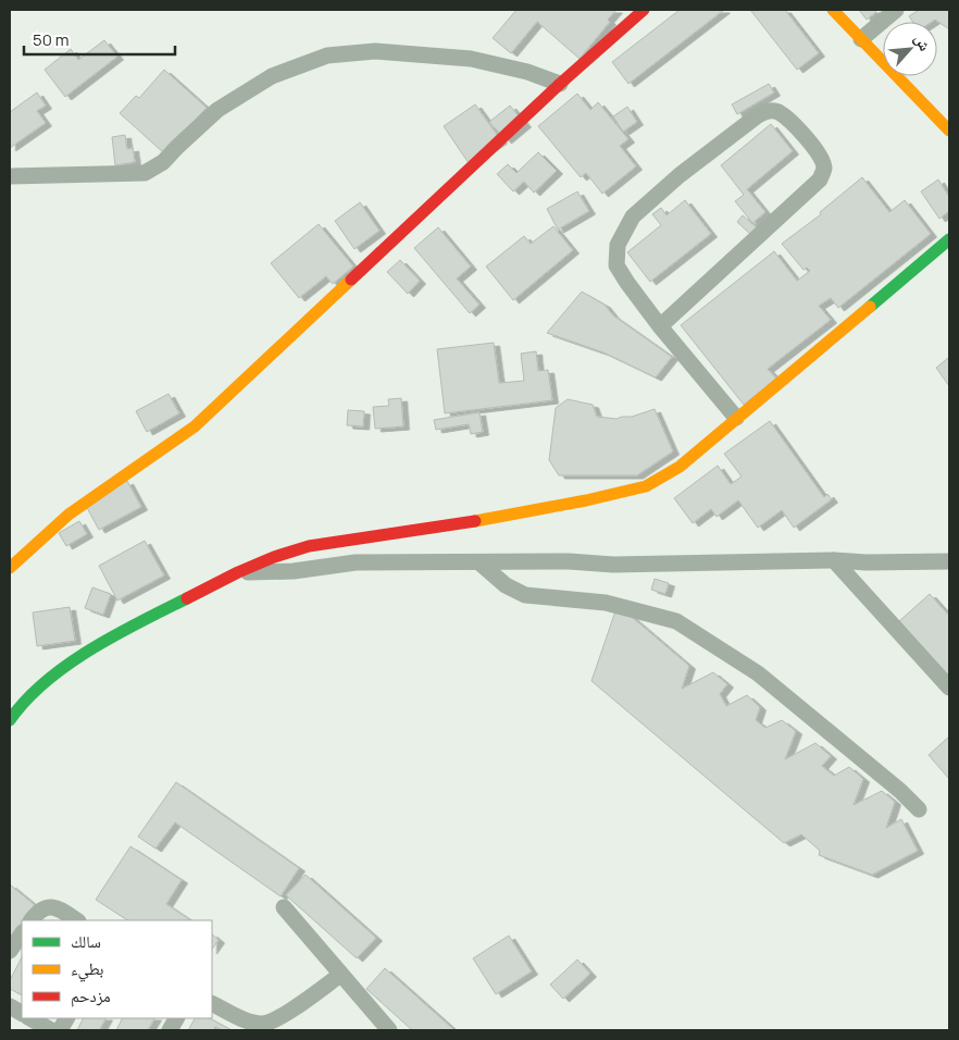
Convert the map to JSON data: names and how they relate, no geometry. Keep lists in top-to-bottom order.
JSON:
{
  "legend": ["سالك", "بطيء", "مزدحم"],
  "scale_bar": "50 m",
  "north": "top right"
}
